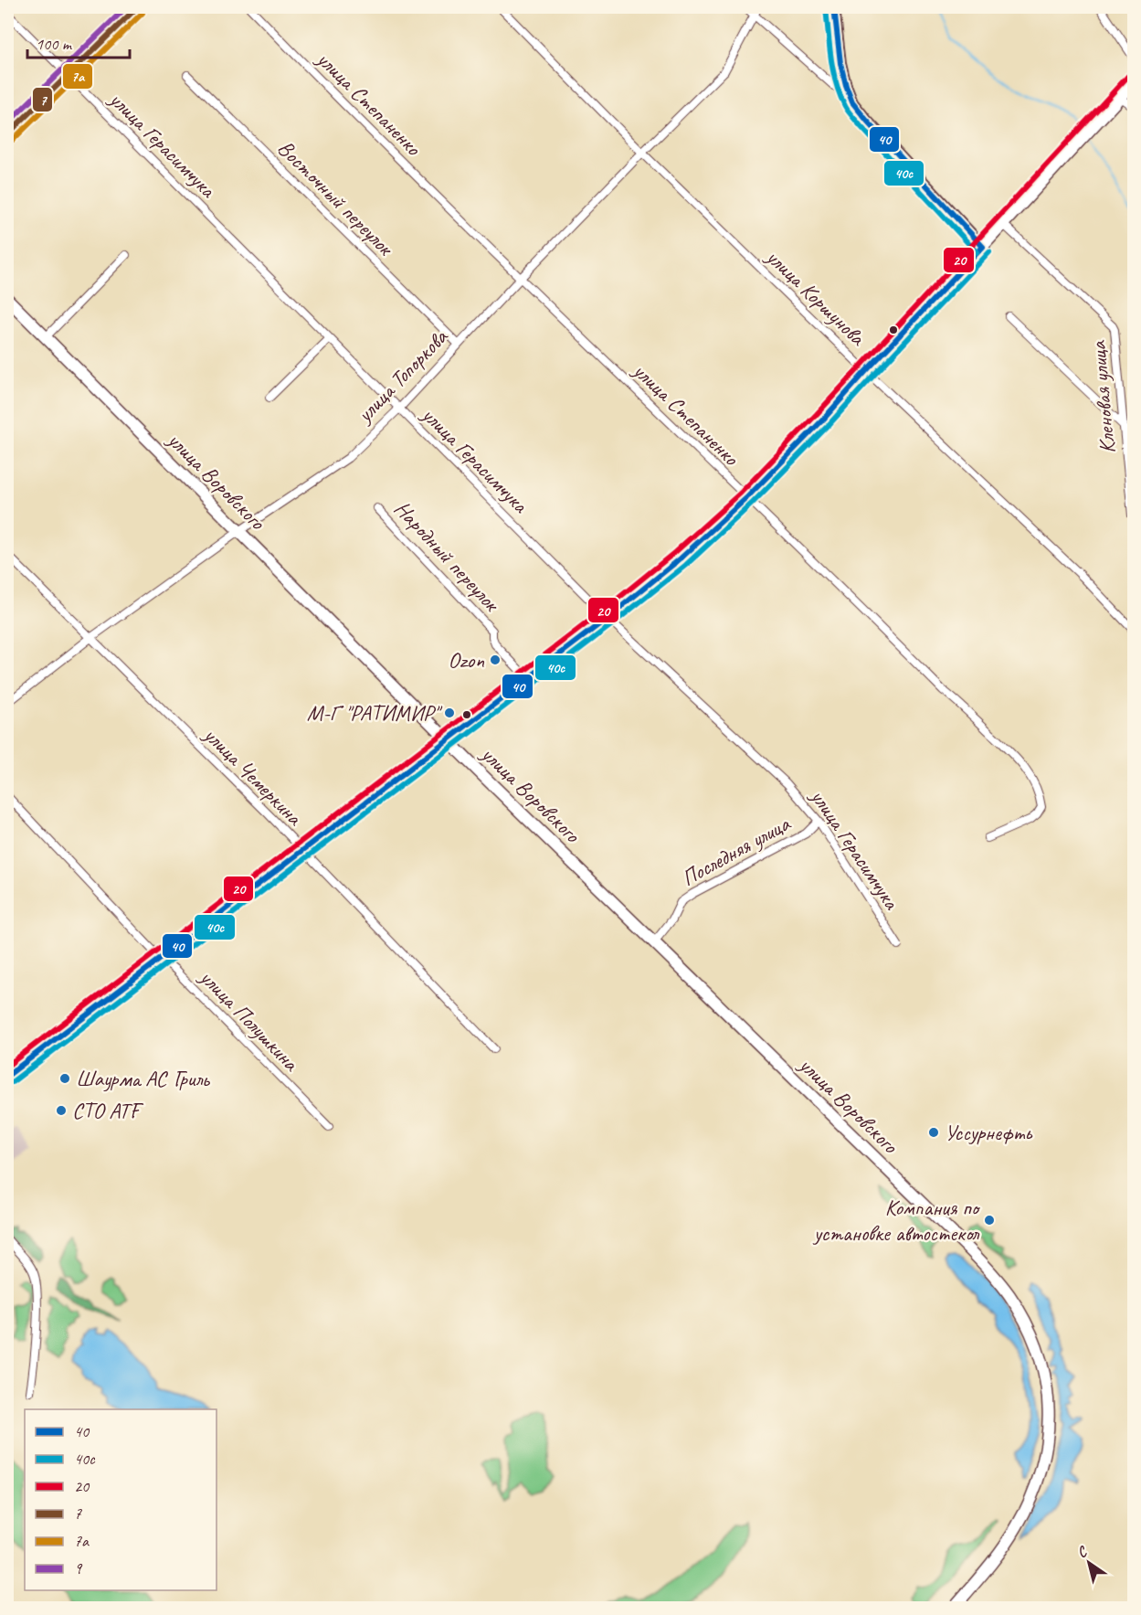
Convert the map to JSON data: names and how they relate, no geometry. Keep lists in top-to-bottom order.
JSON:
{
  "streets": {
    "main road": ["улица Воровского"],
    "street": [
      "улица Степаненко",
      "улица Герасимчука",
      "Восточный переулок",
      "улица Коршунова",
      "улица Топоркова",
      "Кленовая улица",
      "Народный переулок",
      "улица Чемеркина",
      "Последняя улица",
      "улица Полушкина"
    ]
  },
  "crossings": [
    ["улица Степаненко", "улица Топоркова"],
    ["улица Герасимчука", "улица Топоркова"],
    ["улица Герасимчука", "Последняя улица"],
    ["Восточный переулок", "улица Топоркова"],
    ["улица Коршунова", "улица Топоркова"],
    ["улица Топоркова", "улица Воровского"],
    ["улица Топоркова", "улица Чемеркина"],
    ["улица Воровского", "Последняя улица"]
  ],
  "places": [
    "Ozon",
    "М-Г \"РАТИМИР\"",
    "Шаурма АС Гриль",
    "СТО ATF",
    "Уссурнефть",
    "Компания по установке автостекол"
  ],
  "lines": [
    "transit line 40",
    "transit line 7",
    "transit line 9",
    "transit line 40с",
    "transit line 7а",
    "transit line 20"
  ],
  "legend": [
    "40",
    "40с",
    "20",
    "7",
    "7а",
    "9"
  ],
  "scale_bar": "100 m",
  "north": "top left"
}
